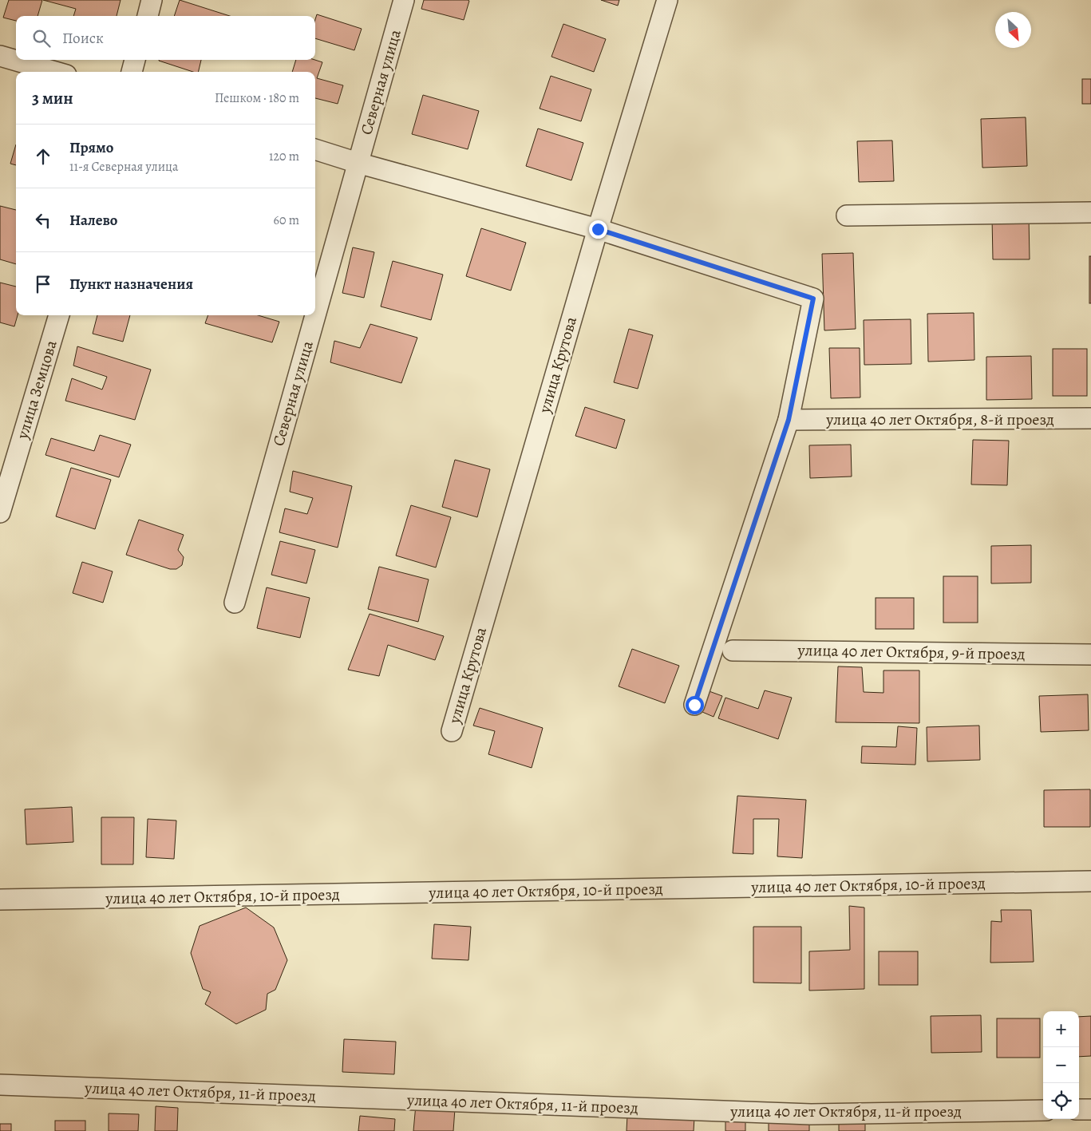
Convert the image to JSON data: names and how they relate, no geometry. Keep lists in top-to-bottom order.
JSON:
{
  "streets": {
    "street": [
      "Северная улица",
      "улица Крутова",
      "улица Земцова",
      "улица 40 лет Октября, 8-й проезд",
      "улица 40 лет Октября, 9-й проезд",
      "улица 40 лет Октября, 10-й проезд",
      "улица 40 лет Октября, 11-й проезд"
    ]
  },
  "north": "bottom right",
  "page": {
    "search": "Поиск",
    "heading": ["3 мин", "Пешком · 180 m"],
    "list": [
      ["Прямо", "11-я Северная улица", "120 m"],
      ["Налево", "60 m"],
      "Пункт назначения"
    ],
    "map_buttons": ["+", "−"]
  }
}
